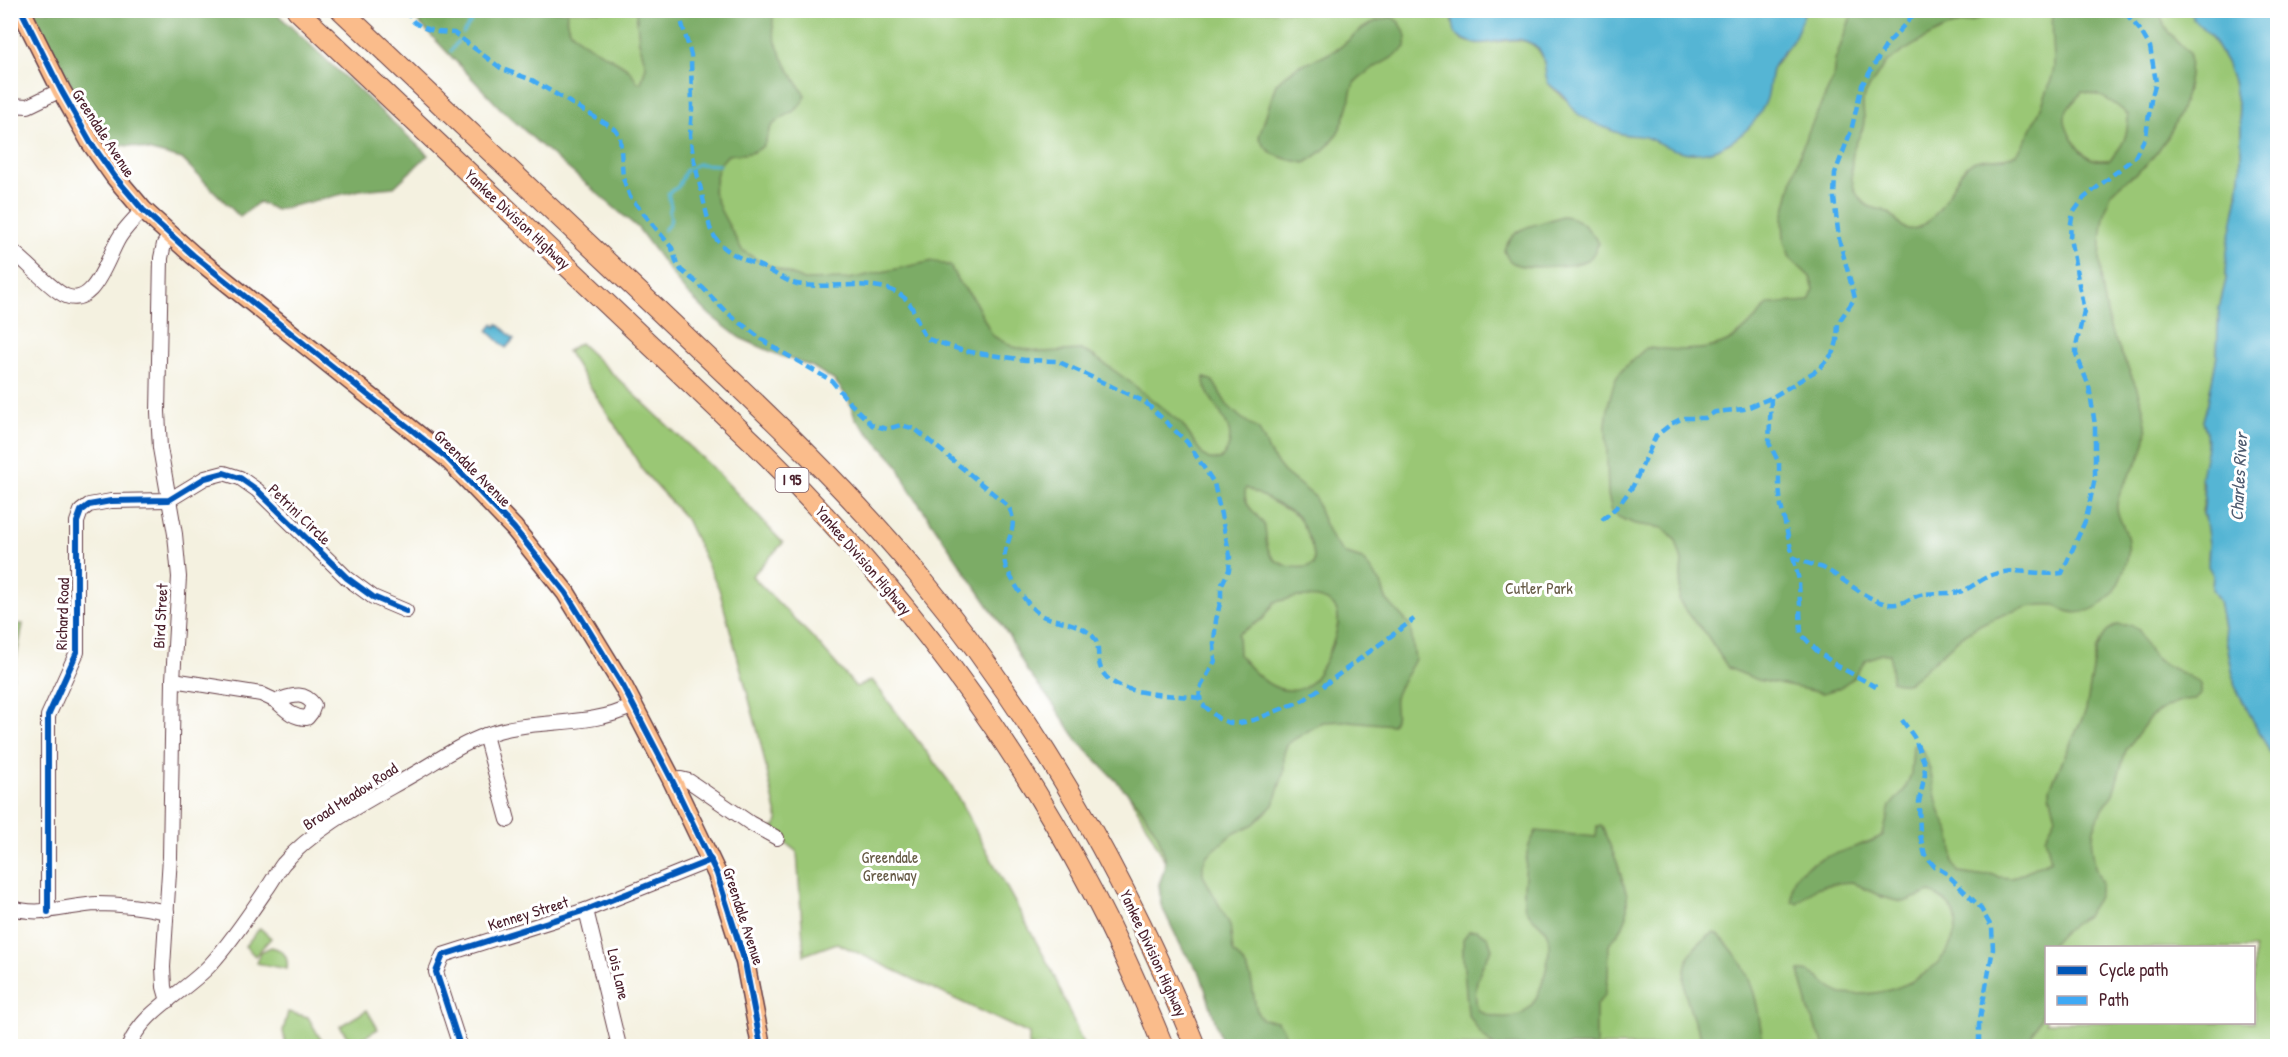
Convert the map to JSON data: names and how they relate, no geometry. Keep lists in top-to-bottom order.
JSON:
{
  "streets": {
    "highway": ["Yankee Division Highway", "I 95"],
    "main road": ["Greendale Avenue"],
    "street": [
      "Petrini Circle",
      "Richard Road",
      "Bird Street",
      "Broad Meadow Road",
      "Kenney Street",
      "Lois Lane"
    ]
  },
  "crossings": [
    ["Greendale Avenue", "Bird Street"],
    ["Greendale Avenue", "Broad Meadow Road"],
    ["Greendale Avenue", "Kenney Street"],
    ["Petrini Circle", "Richard Road"],
    ["Petrini Circle", "Bird Street"],
    ["Richard Road", "Bird Street"],
    ["Bird Street", "Broad Meadow Road"],
    ["Kenney Street", "Lois Lane"]
  ],
  "water": ["Charles River"],
  "parks": ["Cutler Park", "Greendale Greenway"],
  "legend": ["Cycle path", "Path"]
}
